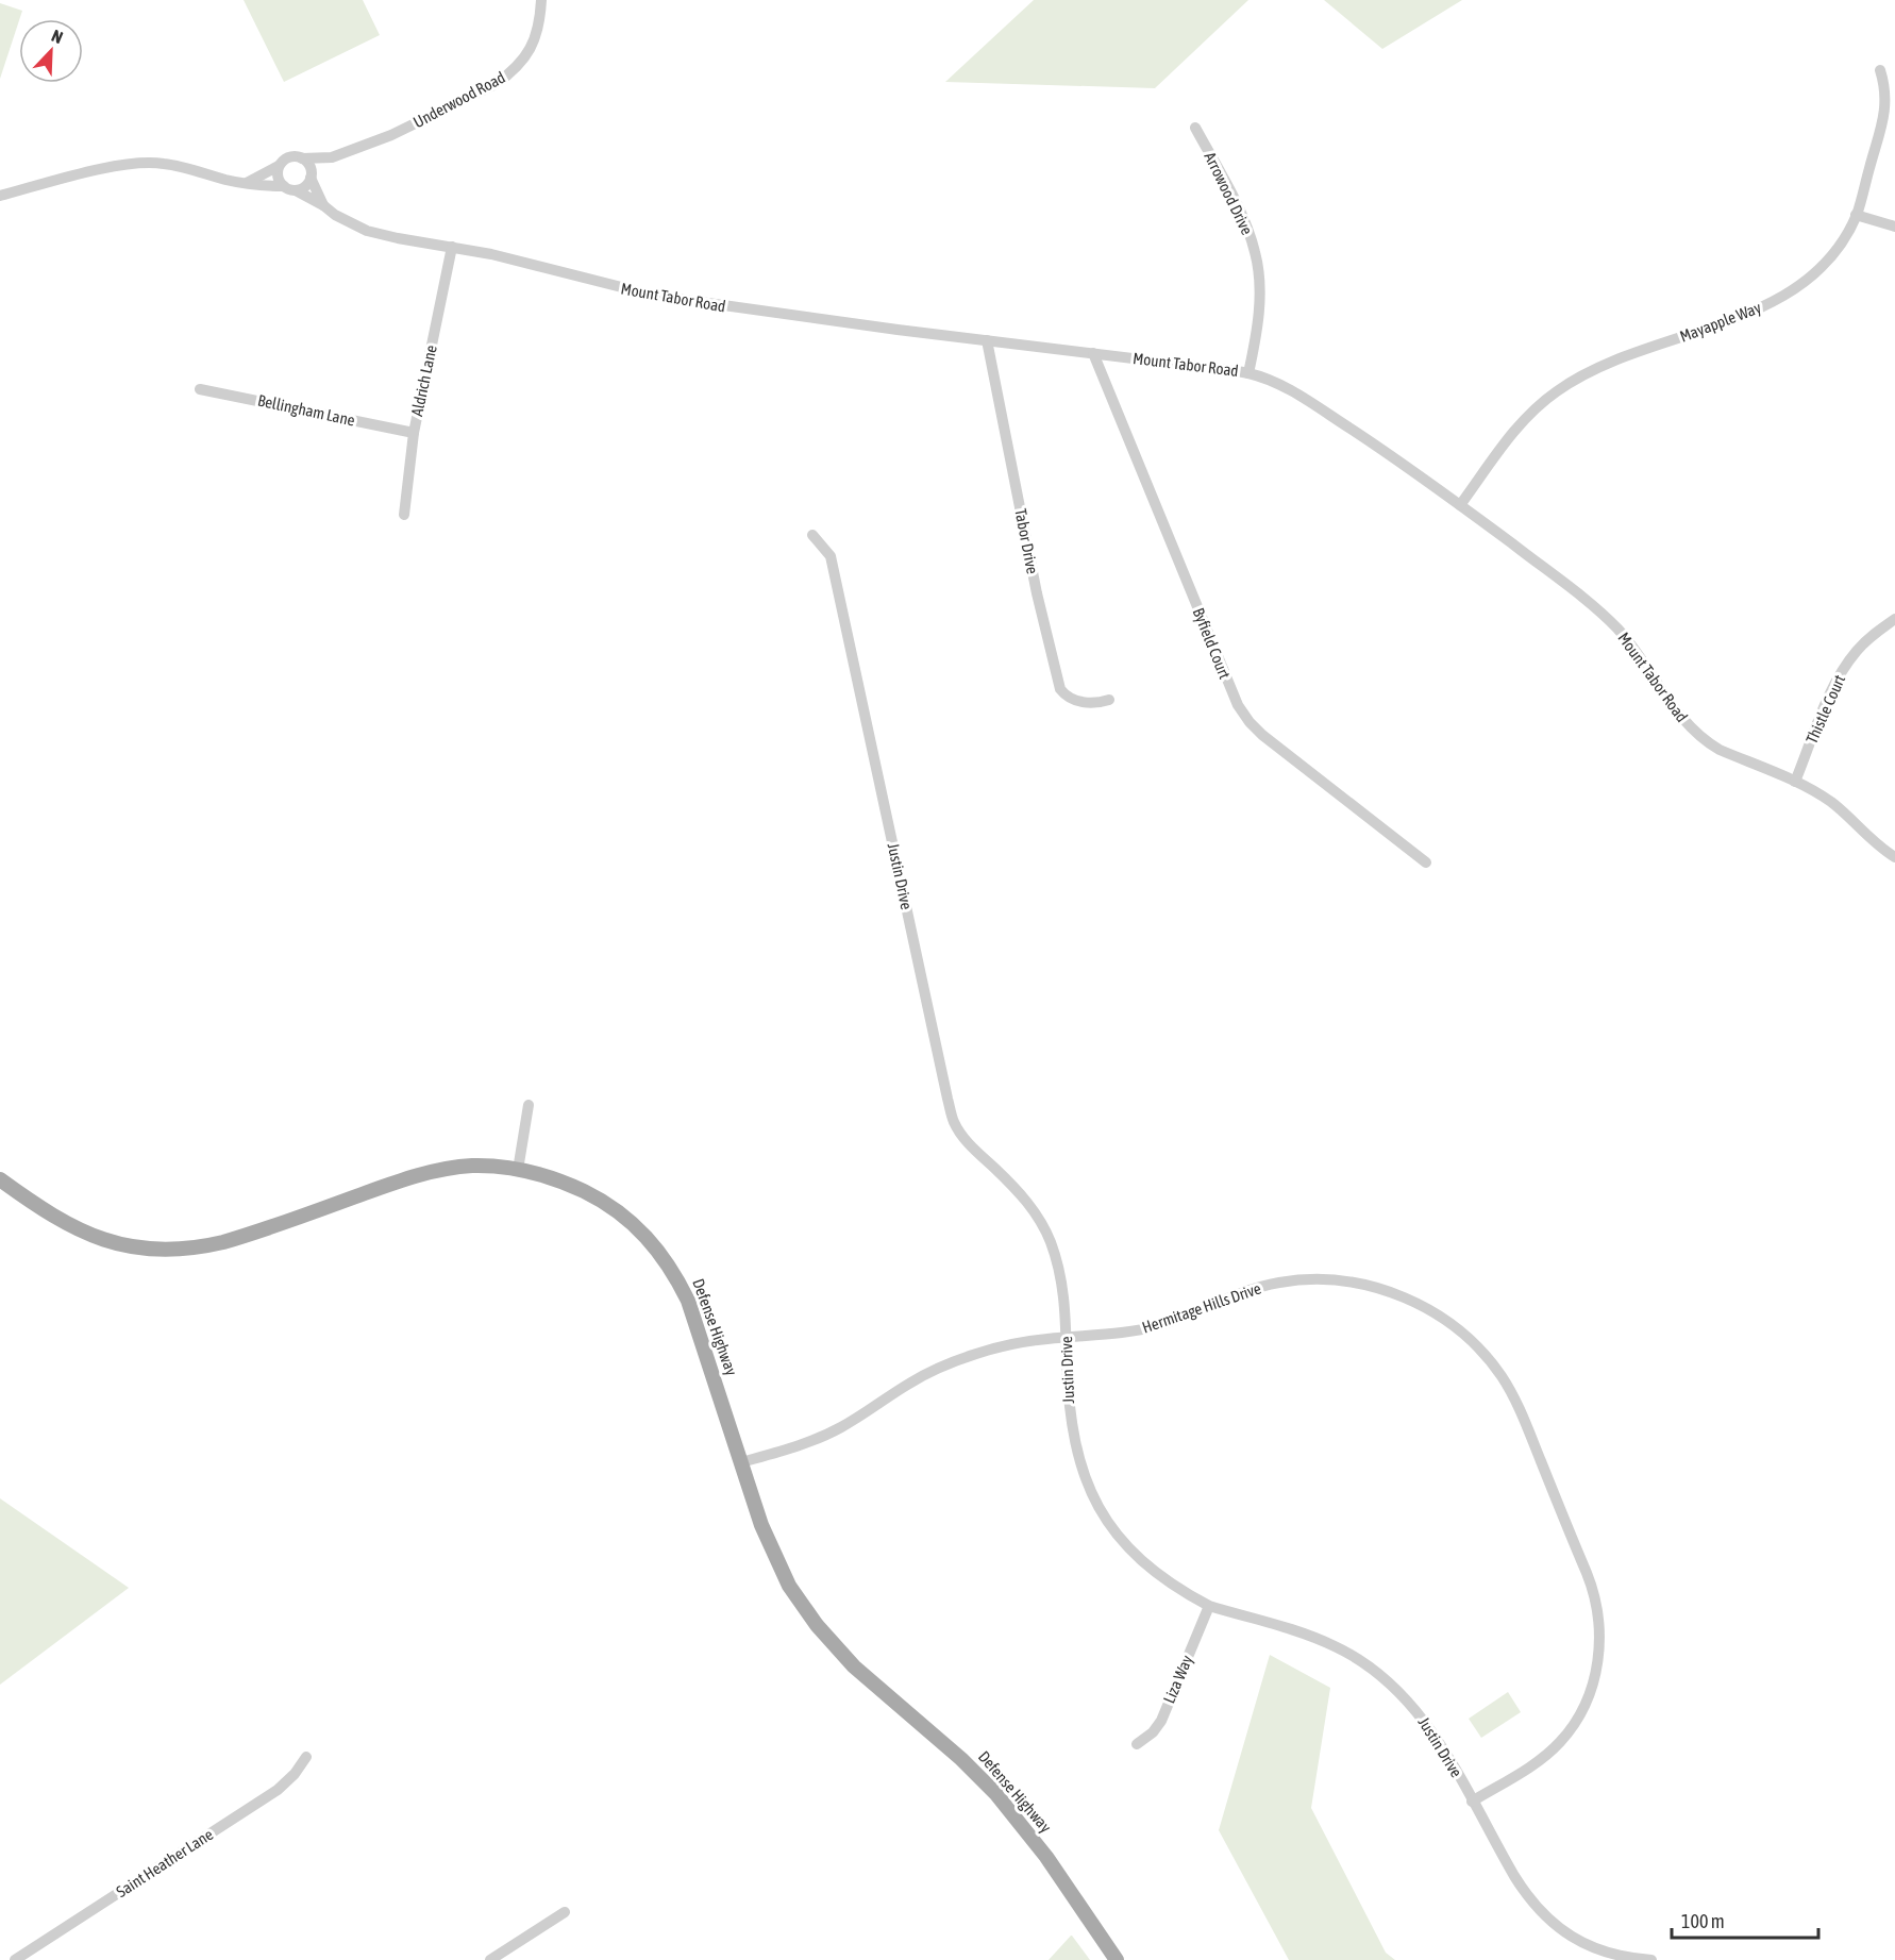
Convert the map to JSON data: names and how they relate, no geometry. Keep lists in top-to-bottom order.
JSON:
{
  "streets": {
    "main road": ["Defense Highway"],
    "street": [
      "Underwood Road",
      "Arrowood Drive",
      "Mount Tabor Road",
      "Mayapple Way",
      "Aldrich Lane",
      "Bellingham Lane",
      "Tabor Drive",
      "Byfield Court",
      "Thistle Court",
      "Justin Drive",
      "Hermitage Hills Drive",
      "Liza Way",
      "Saint Heather Lane"
    ]
  },
  "crossings": [
    ["Underwood Road", "Mount Tabor Road"],
    ["Arrowood Drive", "Mount Tabor Road"],
    ["Mount Tabor Road", "Mayapple Way"],
    ["Mount Tabor Road", "Aldrich Lane"],
    ["Mount Tabor Road", "Tabor Drive"],
    ["Mount Tabor Road", "Byfield Court"],
    ["Mount Tabor Road", "Thistle Court"],
    ["Aldrich Lane", "Bellingham Lane"],
    ["Justin Drive", "Hermitage Hills Drive"],
    ["Justin Drive", "Liza Way"],
    ["Hermitage Hills Drive", "Defense Highway"]
  ],
  "scale_bar": "100 m",
  "north": "top right"
}
